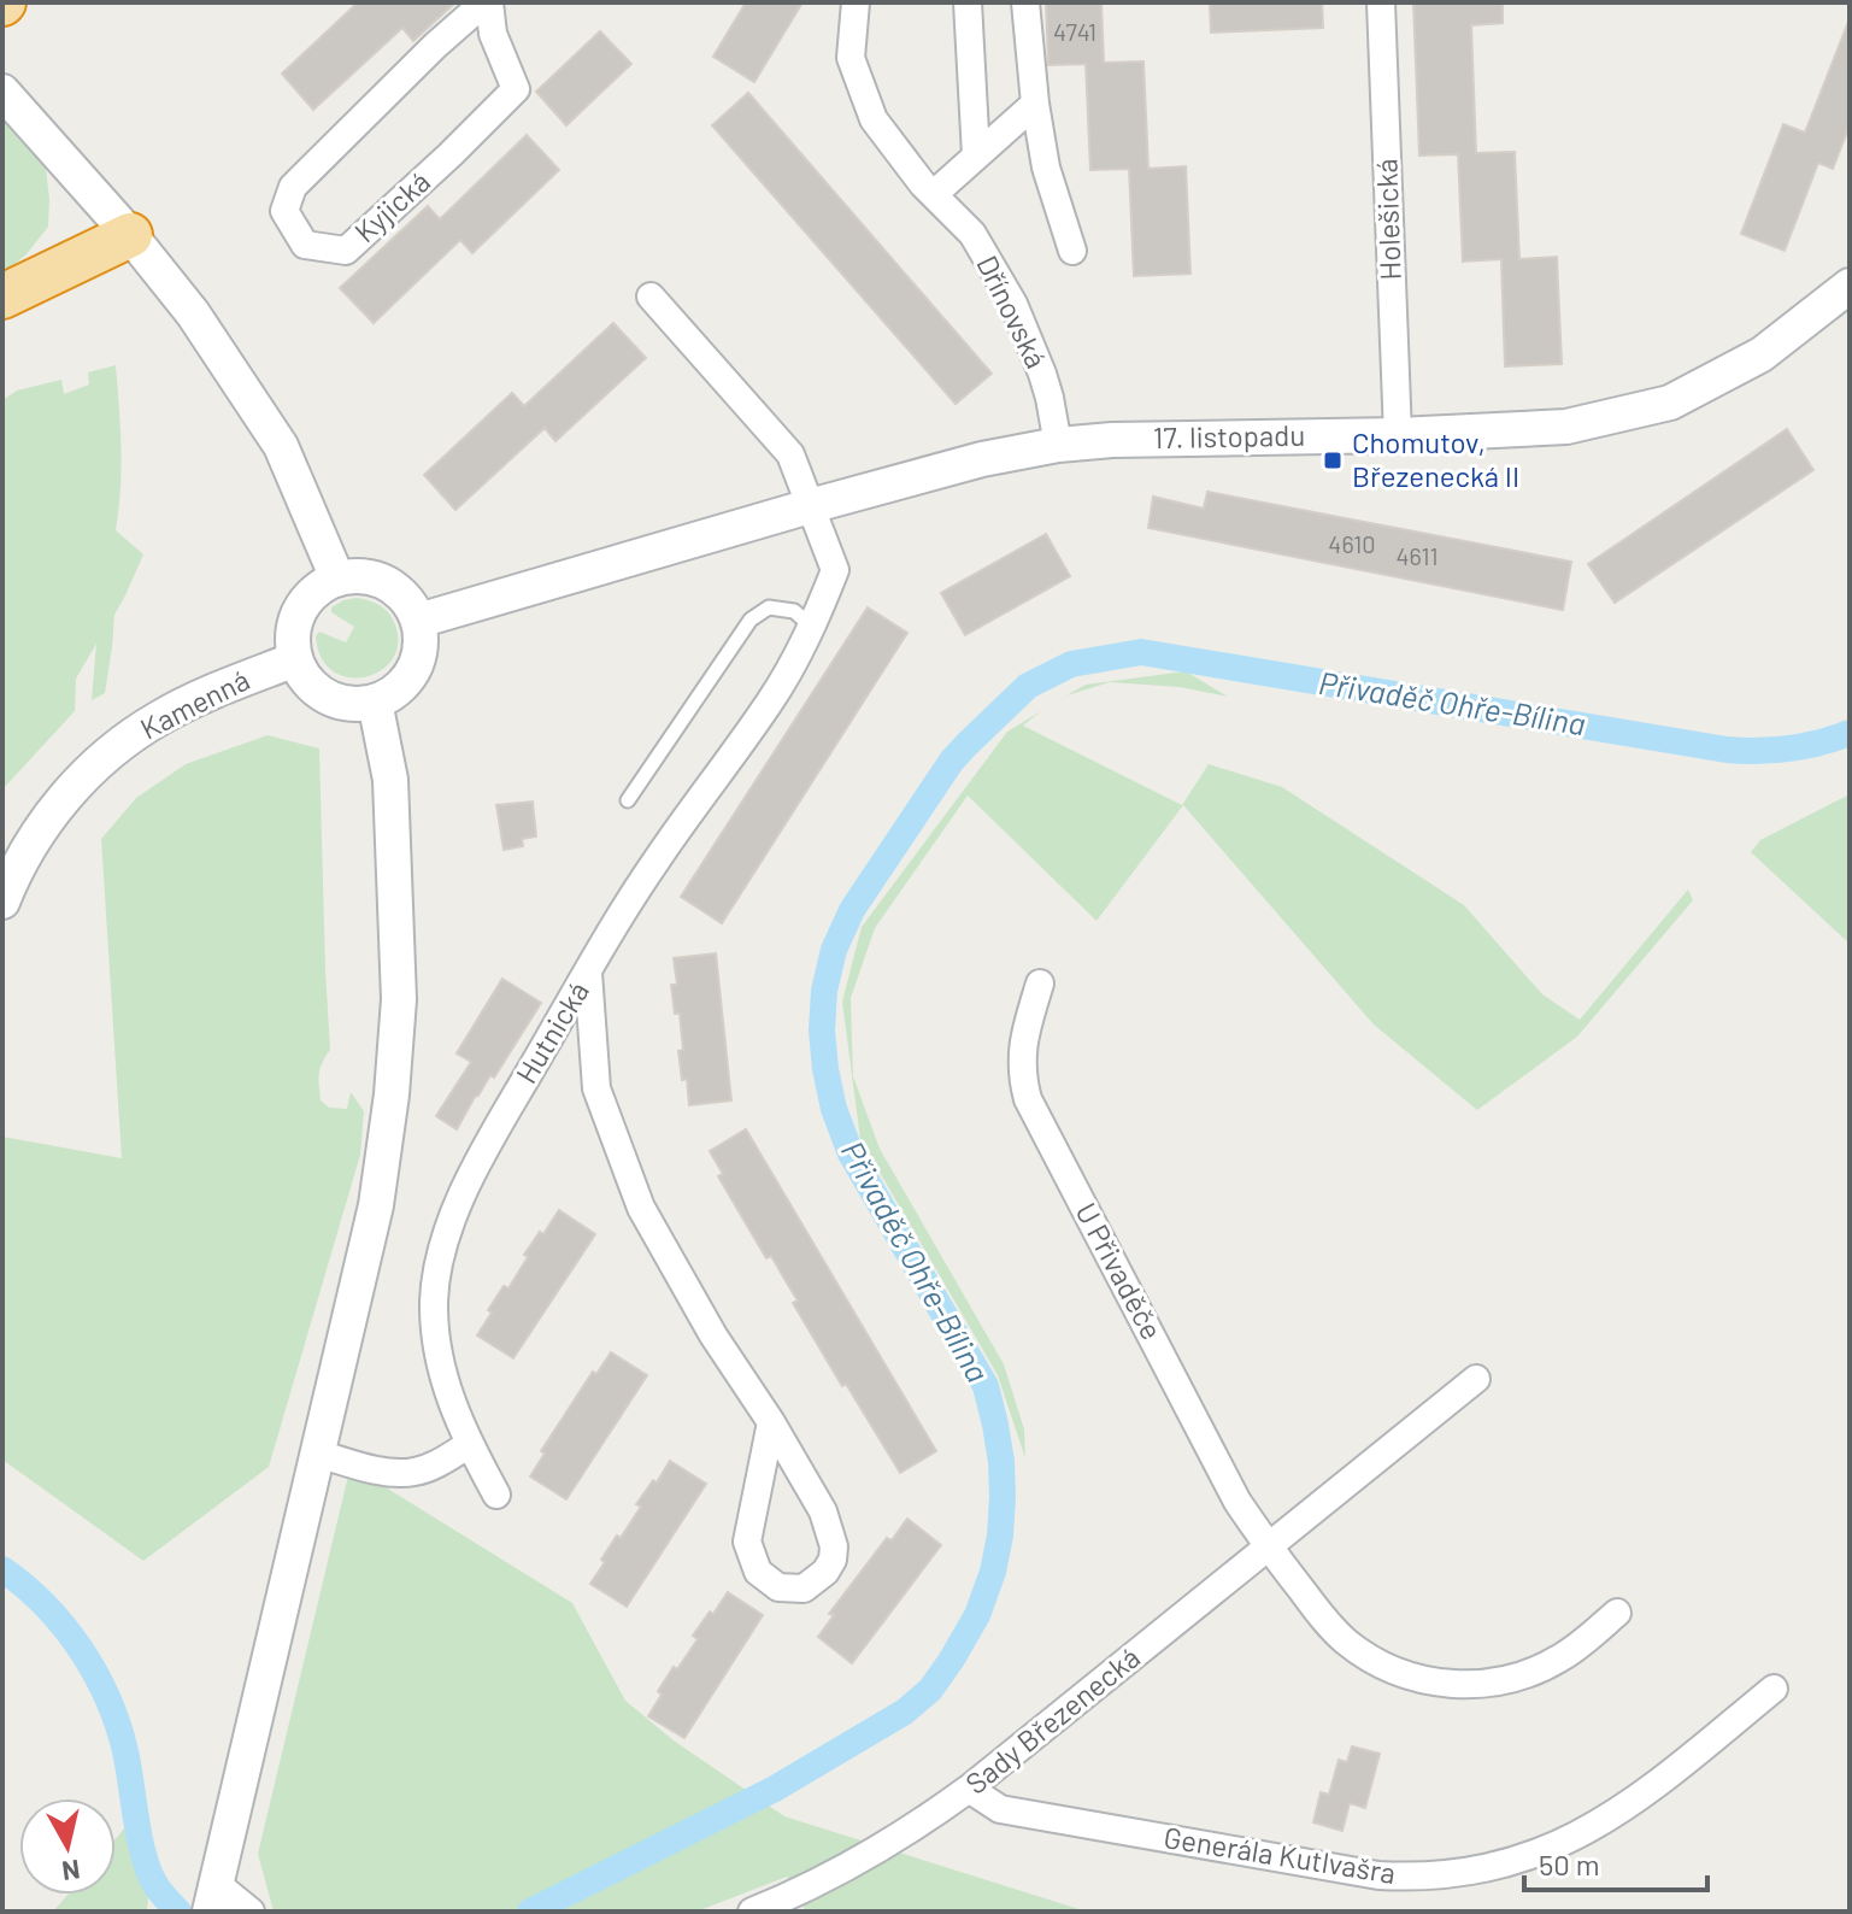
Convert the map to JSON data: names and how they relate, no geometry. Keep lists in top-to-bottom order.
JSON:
{
  "streets": {
    "street": [
      "Kyjická",
      "Holešická",
      "Dřínovská",
      "17. listopadu",
      "Kamenná",
      "Hutnická",
      "U Přivaděče",
      "Sady Březenecká",
      "Generála Kutlvašra"
    ]
  },
  "crossings": [
    ["Holešická", "17. listopadu"],
    ["Dřínovská", "17. listopadu"],
    ["17. listopadu", "Kamenná"],
    ["U Přivaděče", "Sady Březenecká"],
    ["Sady Březenecká", "Generála Kutlvašra"]
  ],
  "water": ["Přivaděč Ohře-Bílina"],
  "places": {
    "transit": ["Chomutov, Březenecká II"]
  },
  "house_numbers": ["4741", "4610", "4611"],
  "scale_bar": "50 m",
  "north": "bottom"
}
